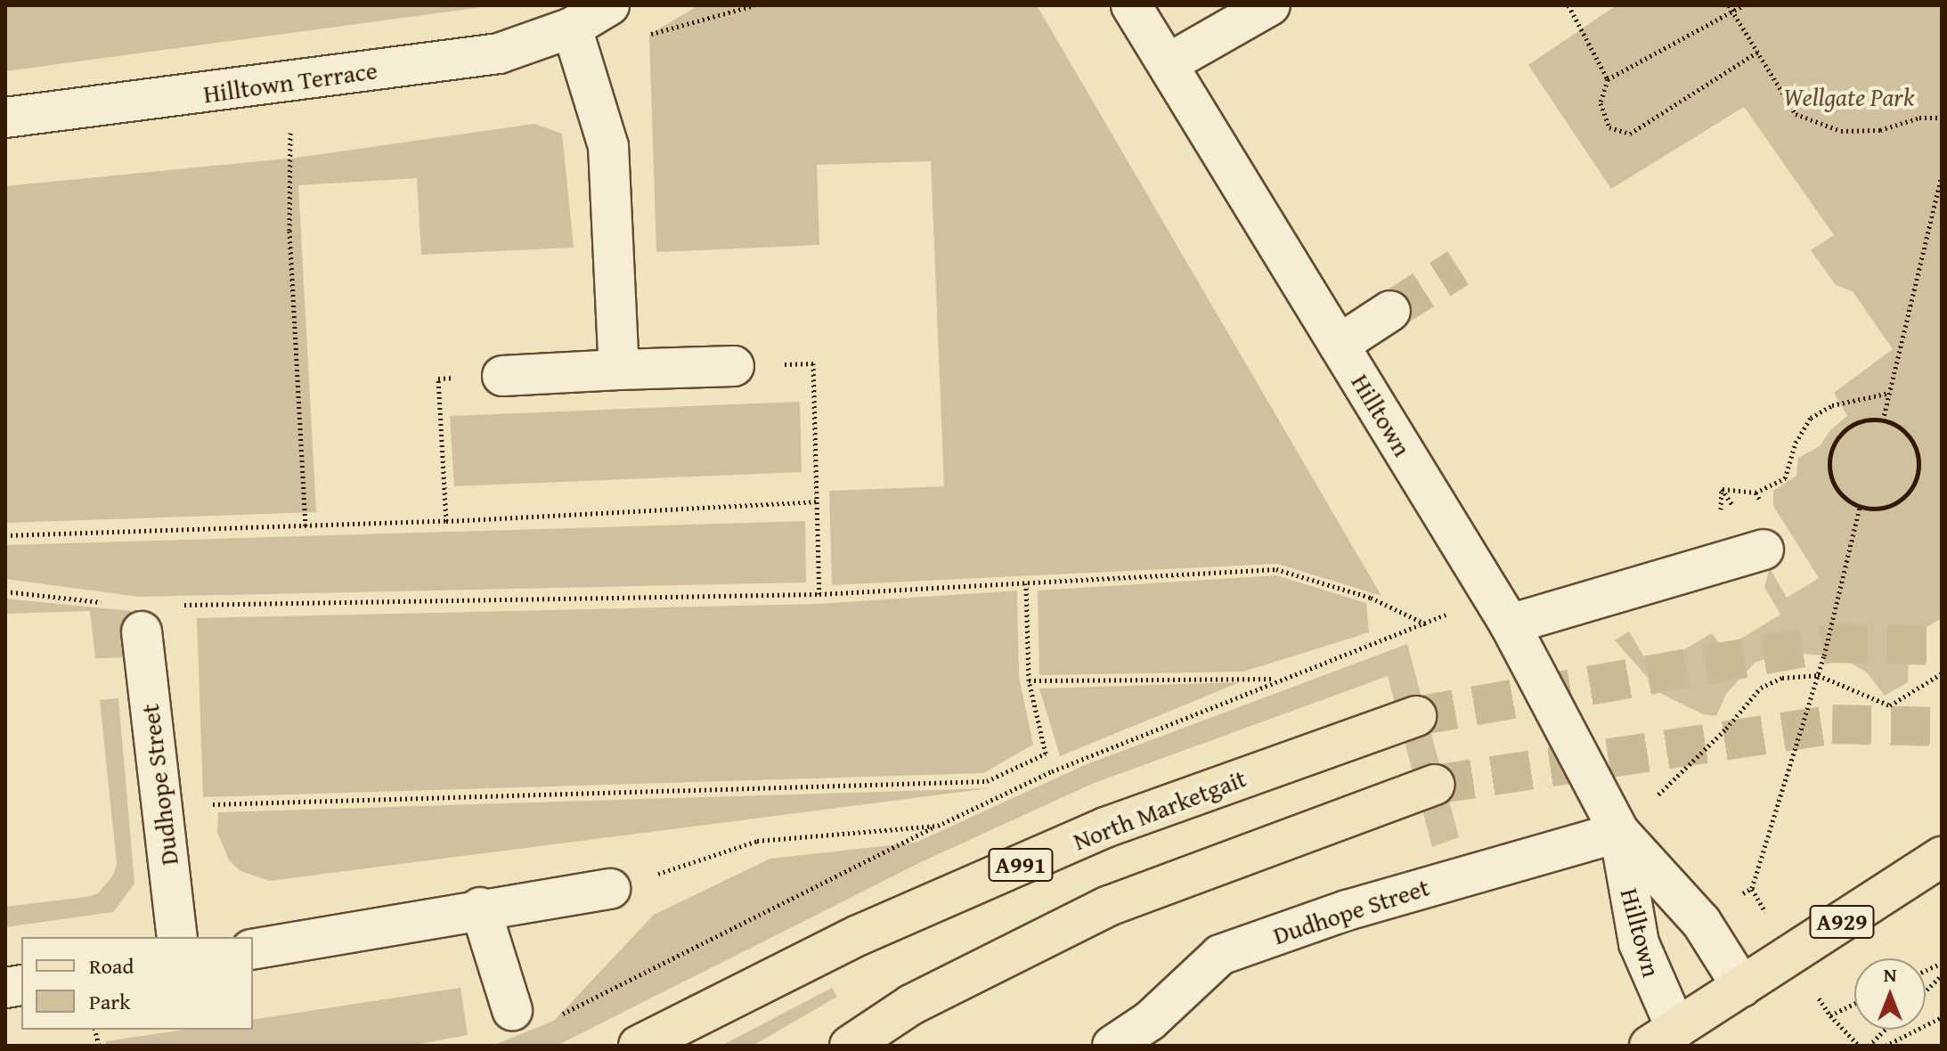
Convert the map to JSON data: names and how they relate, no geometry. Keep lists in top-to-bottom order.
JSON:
{
  "streets": {
    "main road": ["North Marketgait", "A991", "A929"],
    "street": ["Hilltown Terrace", "Hilltown", "Dudhope Street"]
  },
  "crossings": [
    ["Hilltown", "Dudhope Street"],
    ["Hilltown", "A929"]
  ],
  "parks": ["Wellgate Park"],
  "legend": ["Road", "Park"],
  "north": "top"
}
